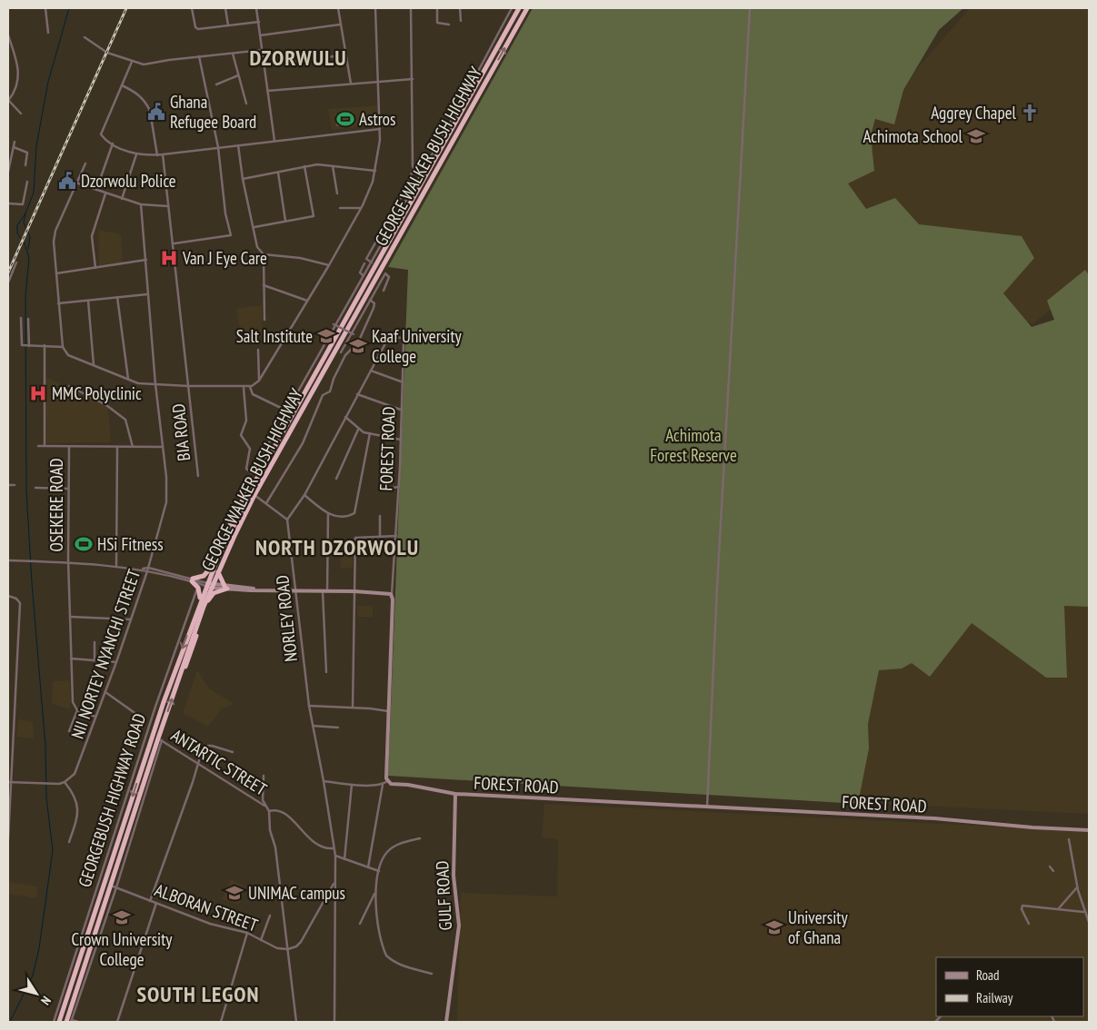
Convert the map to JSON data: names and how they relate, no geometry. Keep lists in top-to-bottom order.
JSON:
{
  "streets": {
    "highway": ["GEORGE WALKER BUSH HIGHWAY"],
    "main road": ["FOREST ROAD", "GULF ROAD"],
    "street": [
      "BIA ROAD",
      "OSEKERE ROAD",
      "NORLEY ROAD",
      "NII NORTEY NYANCHI STREET",
      "ANTARTIC STREET",
      "GEORGEBUSH HIGHWAY ROAD",
      "ALBORAN STREET"
    ]
  },
  "crossings": [
    ["GEORGE WALKER BUSH HIGHWAY", "ANTARTIC STREET"],
    ["FOREST ROAD", "GULF ROAD"]
  ],
  "districts": ["DZORWULU", "NORTH DZORWOLU", "SOUTH LEGON"],
  "parks": ["Achimota Forest Reserve"],
  "places": {
    "public building": ["Ghana Refugee Board", "Dzorwolu Police"],
    "church": ["Aggrey Chapel"],
    "sports": ["Astros", "HSi Fitness"],
    "school or university": [
      "Achimota School",
      "Salt Institute",
      "Kaaf University College",
      "UNIMAC campus",
      "Crown University College",
      "University of Ghana"
    ],
    "hospital": ["Van J Eye Care", "MMC Polyclinic"]
  },
  "legend": ["Road", "Railway"],
  "north": "bottom right"
}
